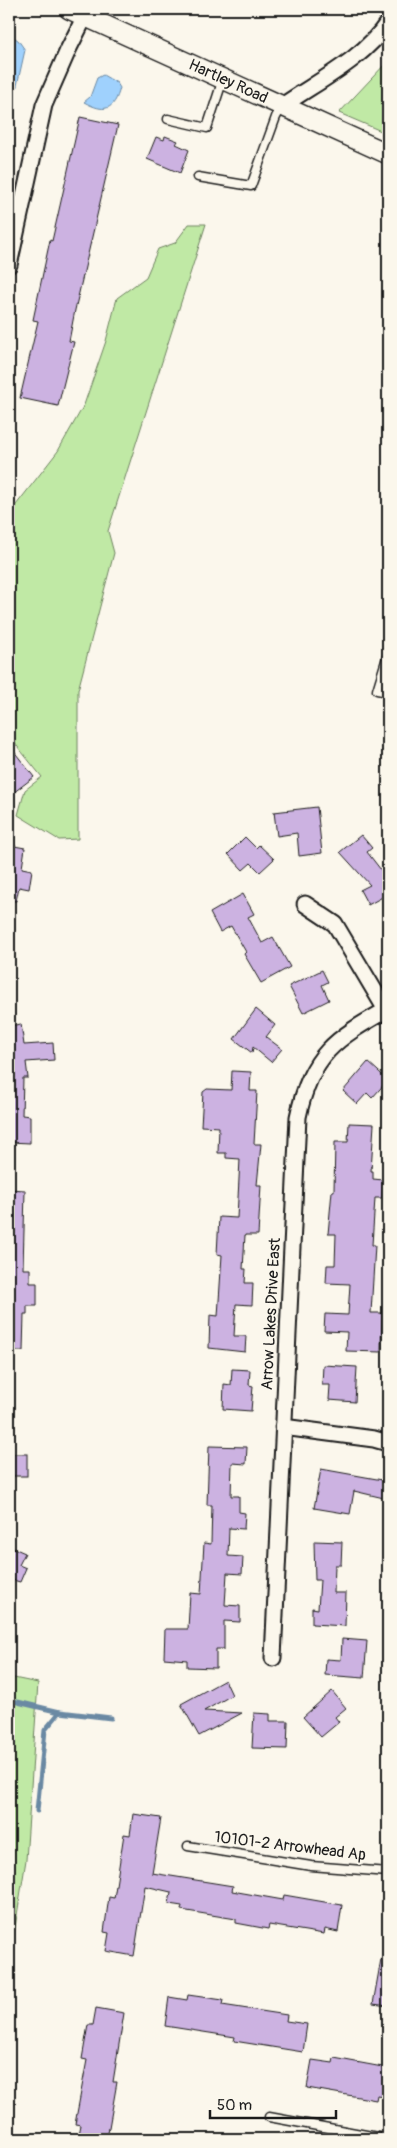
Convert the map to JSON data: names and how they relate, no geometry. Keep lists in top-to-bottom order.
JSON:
{
  "streets": {
    "street": ["Hartley Road", "Arrow Lakes Drive East"],
    "lane": ["10101-2 Arrowhead Ap"]
  },
  "scale_bar": "50 m"
}
